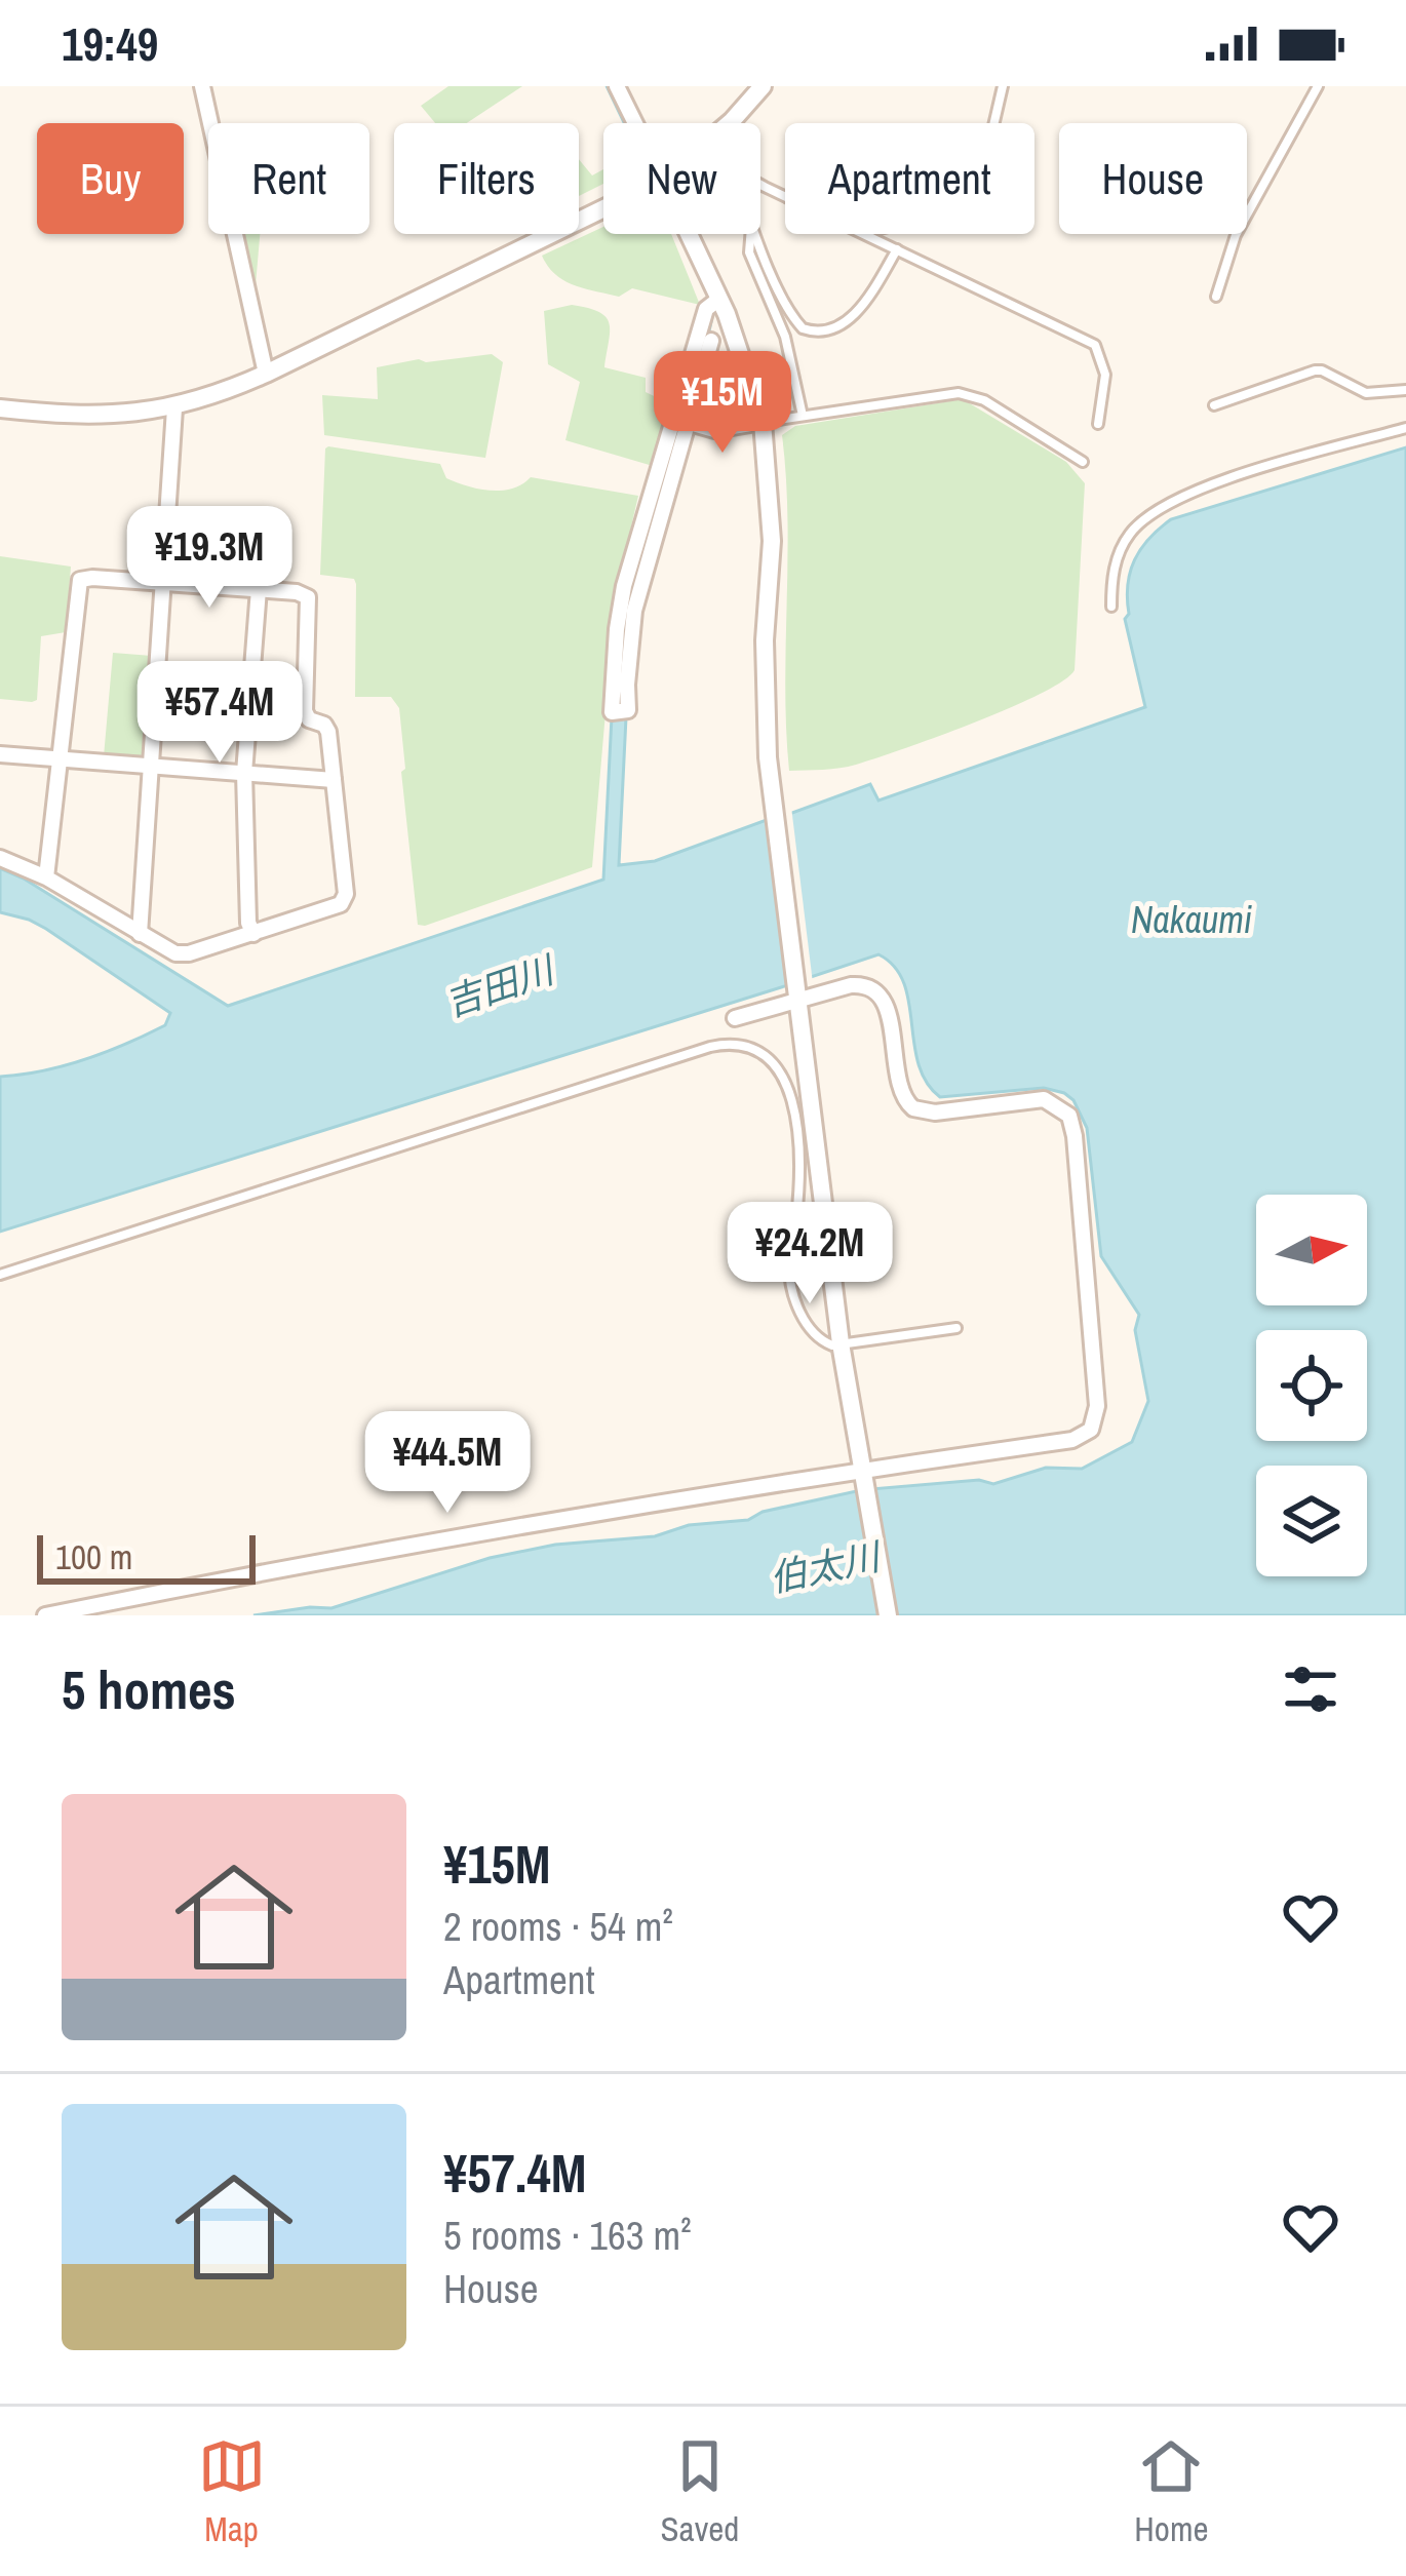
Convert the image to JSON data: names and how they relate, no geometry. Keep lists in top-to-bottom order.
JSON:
{
  "water": ["Nakaumi", "吉田川", "伯太川"],
  "scale_bar": "100 m",
  "north": "right",
  "page": {
    "status": "19:49",
    "chip": [
      "Buy",
      "Rent",
      "Filters",
      "New",
      "Apartment",
      "House"
    ],
    "price": [
      "¥15M",
      "¥19.3M",
      "¥57.4M",
      "¥24.2M",
      "¥44.5M"
    ],
    "scale": "100 m",
    "heading": "5 homes",
    "list": [
      {
        "name": "¥15M",
        "note": "2 rooms · 54 m² · Apartment"
      },
      {
        "name": "¥57.4M",
        "note": "5 rooms · 163 m² · House"
      }
    ],
    "tabs": ["Map", "Saved", "Home"]
  }
}
